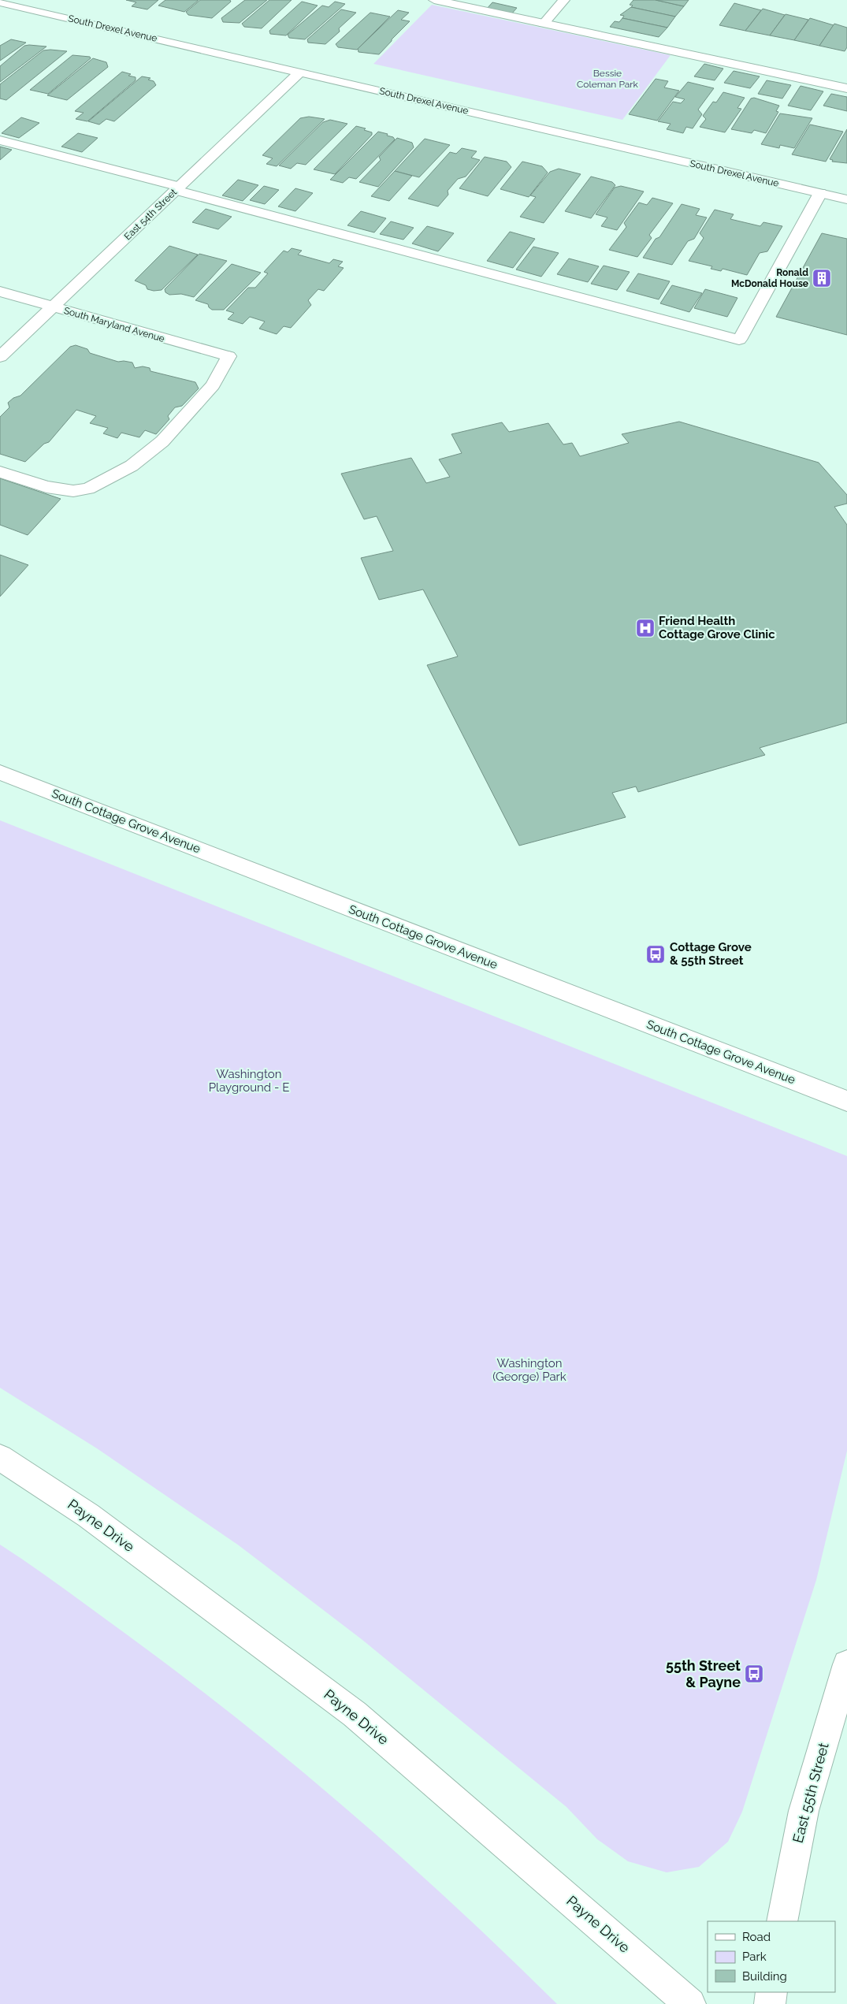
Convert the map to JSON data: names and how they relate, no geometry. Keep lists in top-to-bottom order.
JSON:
{
  "streets": {
    "street": [
      "South Drexel Avenue",
      "East 54th Street",
      "South Maryland Avenue",
      "South Cottage Grove Avenue",
      "Payne Drive",
      "East 55th Street"
    ]
  },
  "crossings": [
    ["South Drexel Avenue", "East 54th Street"],
    ["East 54th Street", "South Maryland Avenue"]
  ],
  "parks": ["Bessie Coleman Park", "Washington Playground - E", "Washington (George) Park"],
  "places": {
    "building": ["Ronald McDonald House"],
    "hospital": ["Friend Health Cottage Grove Clinic"],
    "bus stop": ["Cottage Grove & 55th Street", "55th Street & Payne"]
  },
  "legend": ["Road", "Park", "Building"]
}
